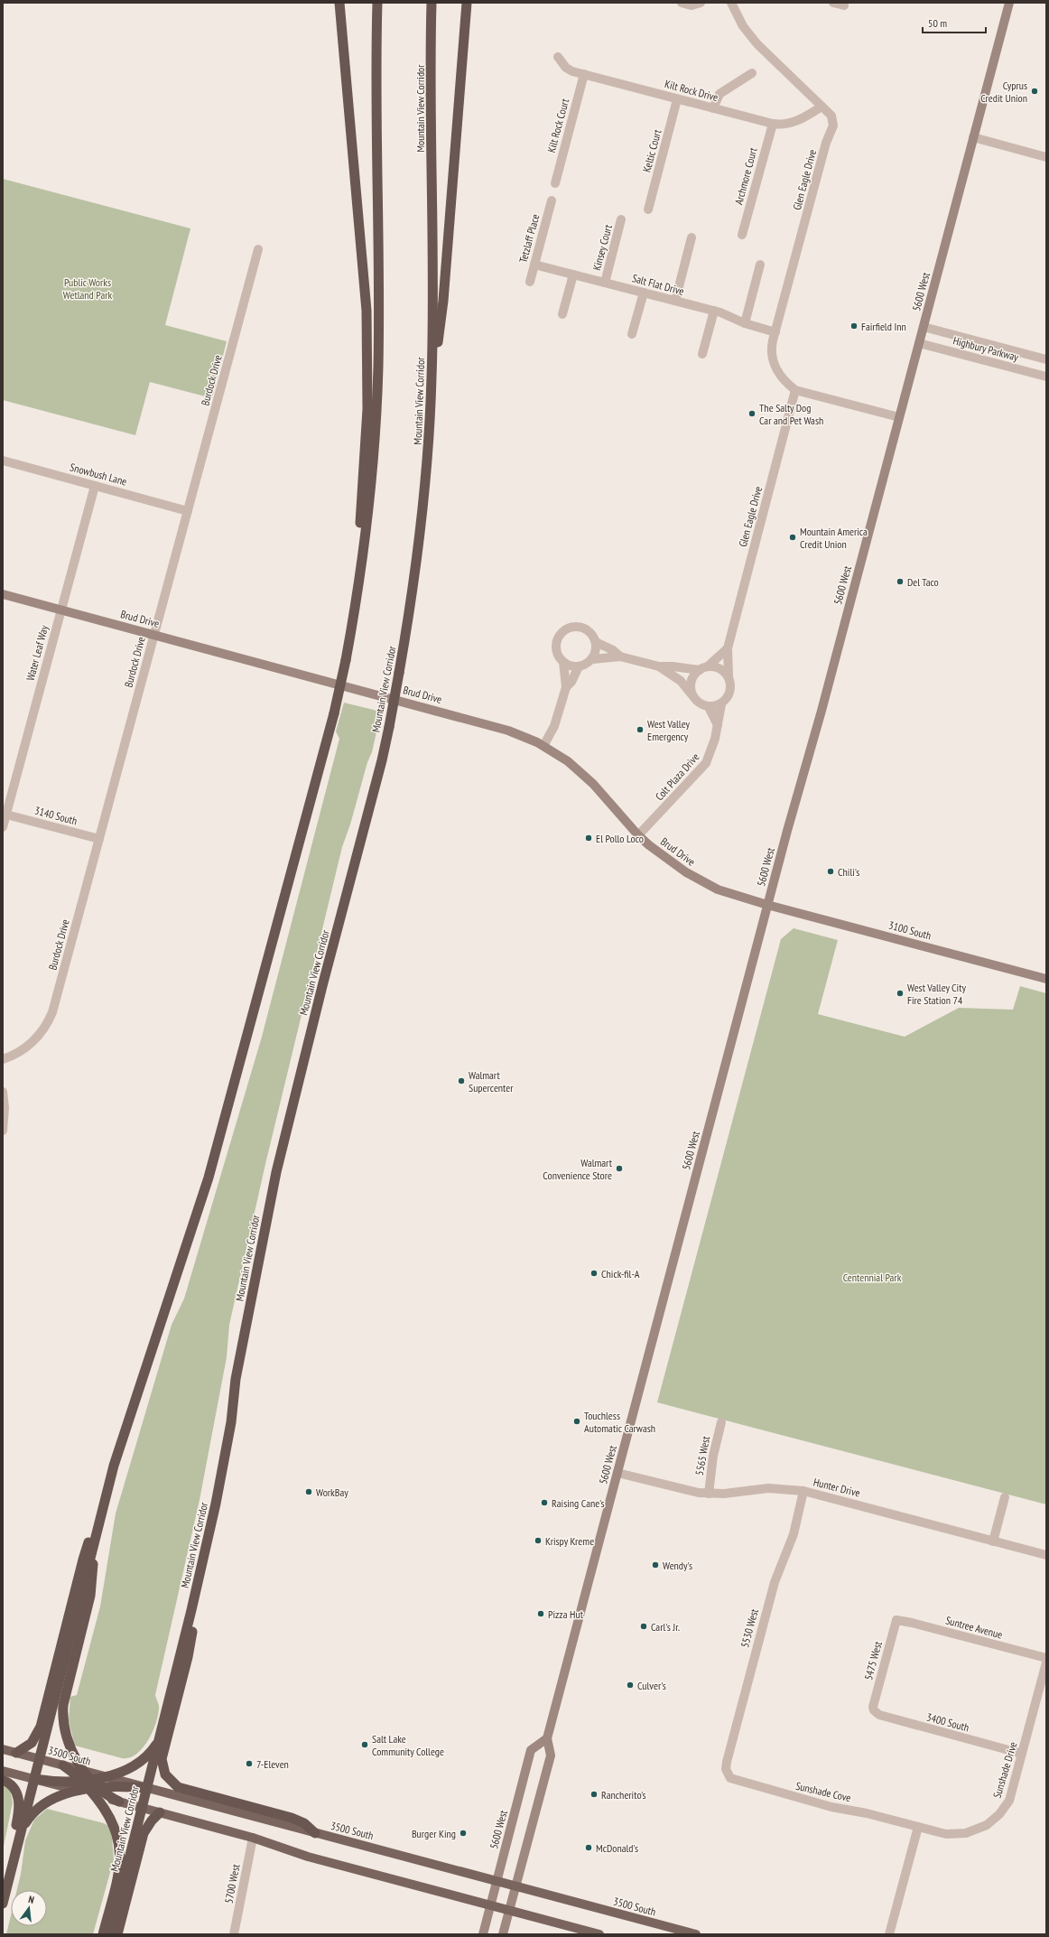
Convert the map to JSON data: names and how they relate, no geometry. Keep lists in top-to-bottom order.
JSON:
{
  "streets": {
    "highway": ["Mountain View Corridor"],
    "main road": [
      "5600 West",
      "Brud Drive",
      "3100 South",
      "3500 South"
    ],
    "street": [
      "Kilt Rock Drive",
      "Kilt Rock Court",
      "Keltic Court",
      "Archmore Court",
      "Glen Eagle Drive",
      "Tetzlaff Place",
      "Kinsey Court",
      "Salt Flat Drive",
      "Highbury Parkway",
      "Burdock Drive",
      "Snowbush Lane",
      "Water Leaf Way",
      "Colt Plaza Drive",
      "3140 South",
      "5565 West",
      "Hunter Drive",
      "Suntree Avenue",
      "5530 West",
      "5475 West",
      "3400 South",
      "Sunshade Drive",
      "Sunshade Cove",
      "5700 West"
    ]
  },
  "crossings": [
    ["Kilt Rock Drive", "Kilt Rock Court"],
    ["Kilt Rock Drive", "Keltic Court"],
    ["Kilt Rock Drive", "Archmore Court"],
    ["Kilt Rock Drive", "Glen Eagle Drive"],
    ["Mountain View Corridor", "3500 South"],
    ["Glen Eagle Drive", "Salt Flat Drive"],
    ["Glen Eagle Drive", "5600 West"],
    ["Glen Eagle Drive", "Colt Plaza Drive"],
    ["Tetzlaff Place", "Salt Flat Drive"],
    ["Kinsey Court", "Salt Flat Drive"],
    ["5600 West", "Highbury Parkway"],
    ["5600 West", "Brud Drive"],
    ["5600 West", "3100 South"],
    ["5600 West", "Hunter Drive"],
    ["5600 West", "3500 South"],
    ["Burdock Drive", "Snowbush Lane"],
    ["Burdock Drive", "Brud Drive"],
    ["Burdock Drive", "3140 South"],
    ["Snowbush Lane", "Water Leaf Way"],
    ["Brud Drive", "Water Leaf Way"],
    ["Brud Drive", "Colt Plaza Drive"],
    ["Brud Drive", "3100 South"],
    ["Water Leaf Way", "3140 South"],
    ["5565 West", "Hunter Drive"],
    ["Hunter Drive", "5530 West"],
    ["Suntree Avenue", "5475 West"],
    ["5530 West", "Sunshade Cove"],
    ["5475 West", "3400 South"],
    ["3400 South", "Sunshade Drive"],
    ["Sunshade Drive", "Sunshade Cove"]
  ],
  "parks": ["Public Works Wetland Park", "Centennial Park"],
  "places": [
    "Cyprus Credit Union",
    "Fairfield Inn",
    "The Salty Dog Car and Pet Wash",
    "Mountain America Credit Union",
    "Del Taco",
    "West Valley Emergency",
    "El Pollo Loco",
    "Chili's",
    "West Valley City Fire Station 74",
    "Walmart Supercenter",
    "Walmart Convenience Store",
    "Chick-fil-A",
    "Touchless Automatic Carwash",
    "WorkBay",
    "Raising Cane's",
    "Krispy Kreme",
    "Wendy's",
    "Pizza Hut",
    "Carl's Jr.",
    "Culver's",
    "Salt Lake Community College",
    "7-Eleven",
    "Rancherito's",
    "Burger King",
    "McDonald's"
  ],
  "scale_bar": "50 m",
  "north": "top"
}
